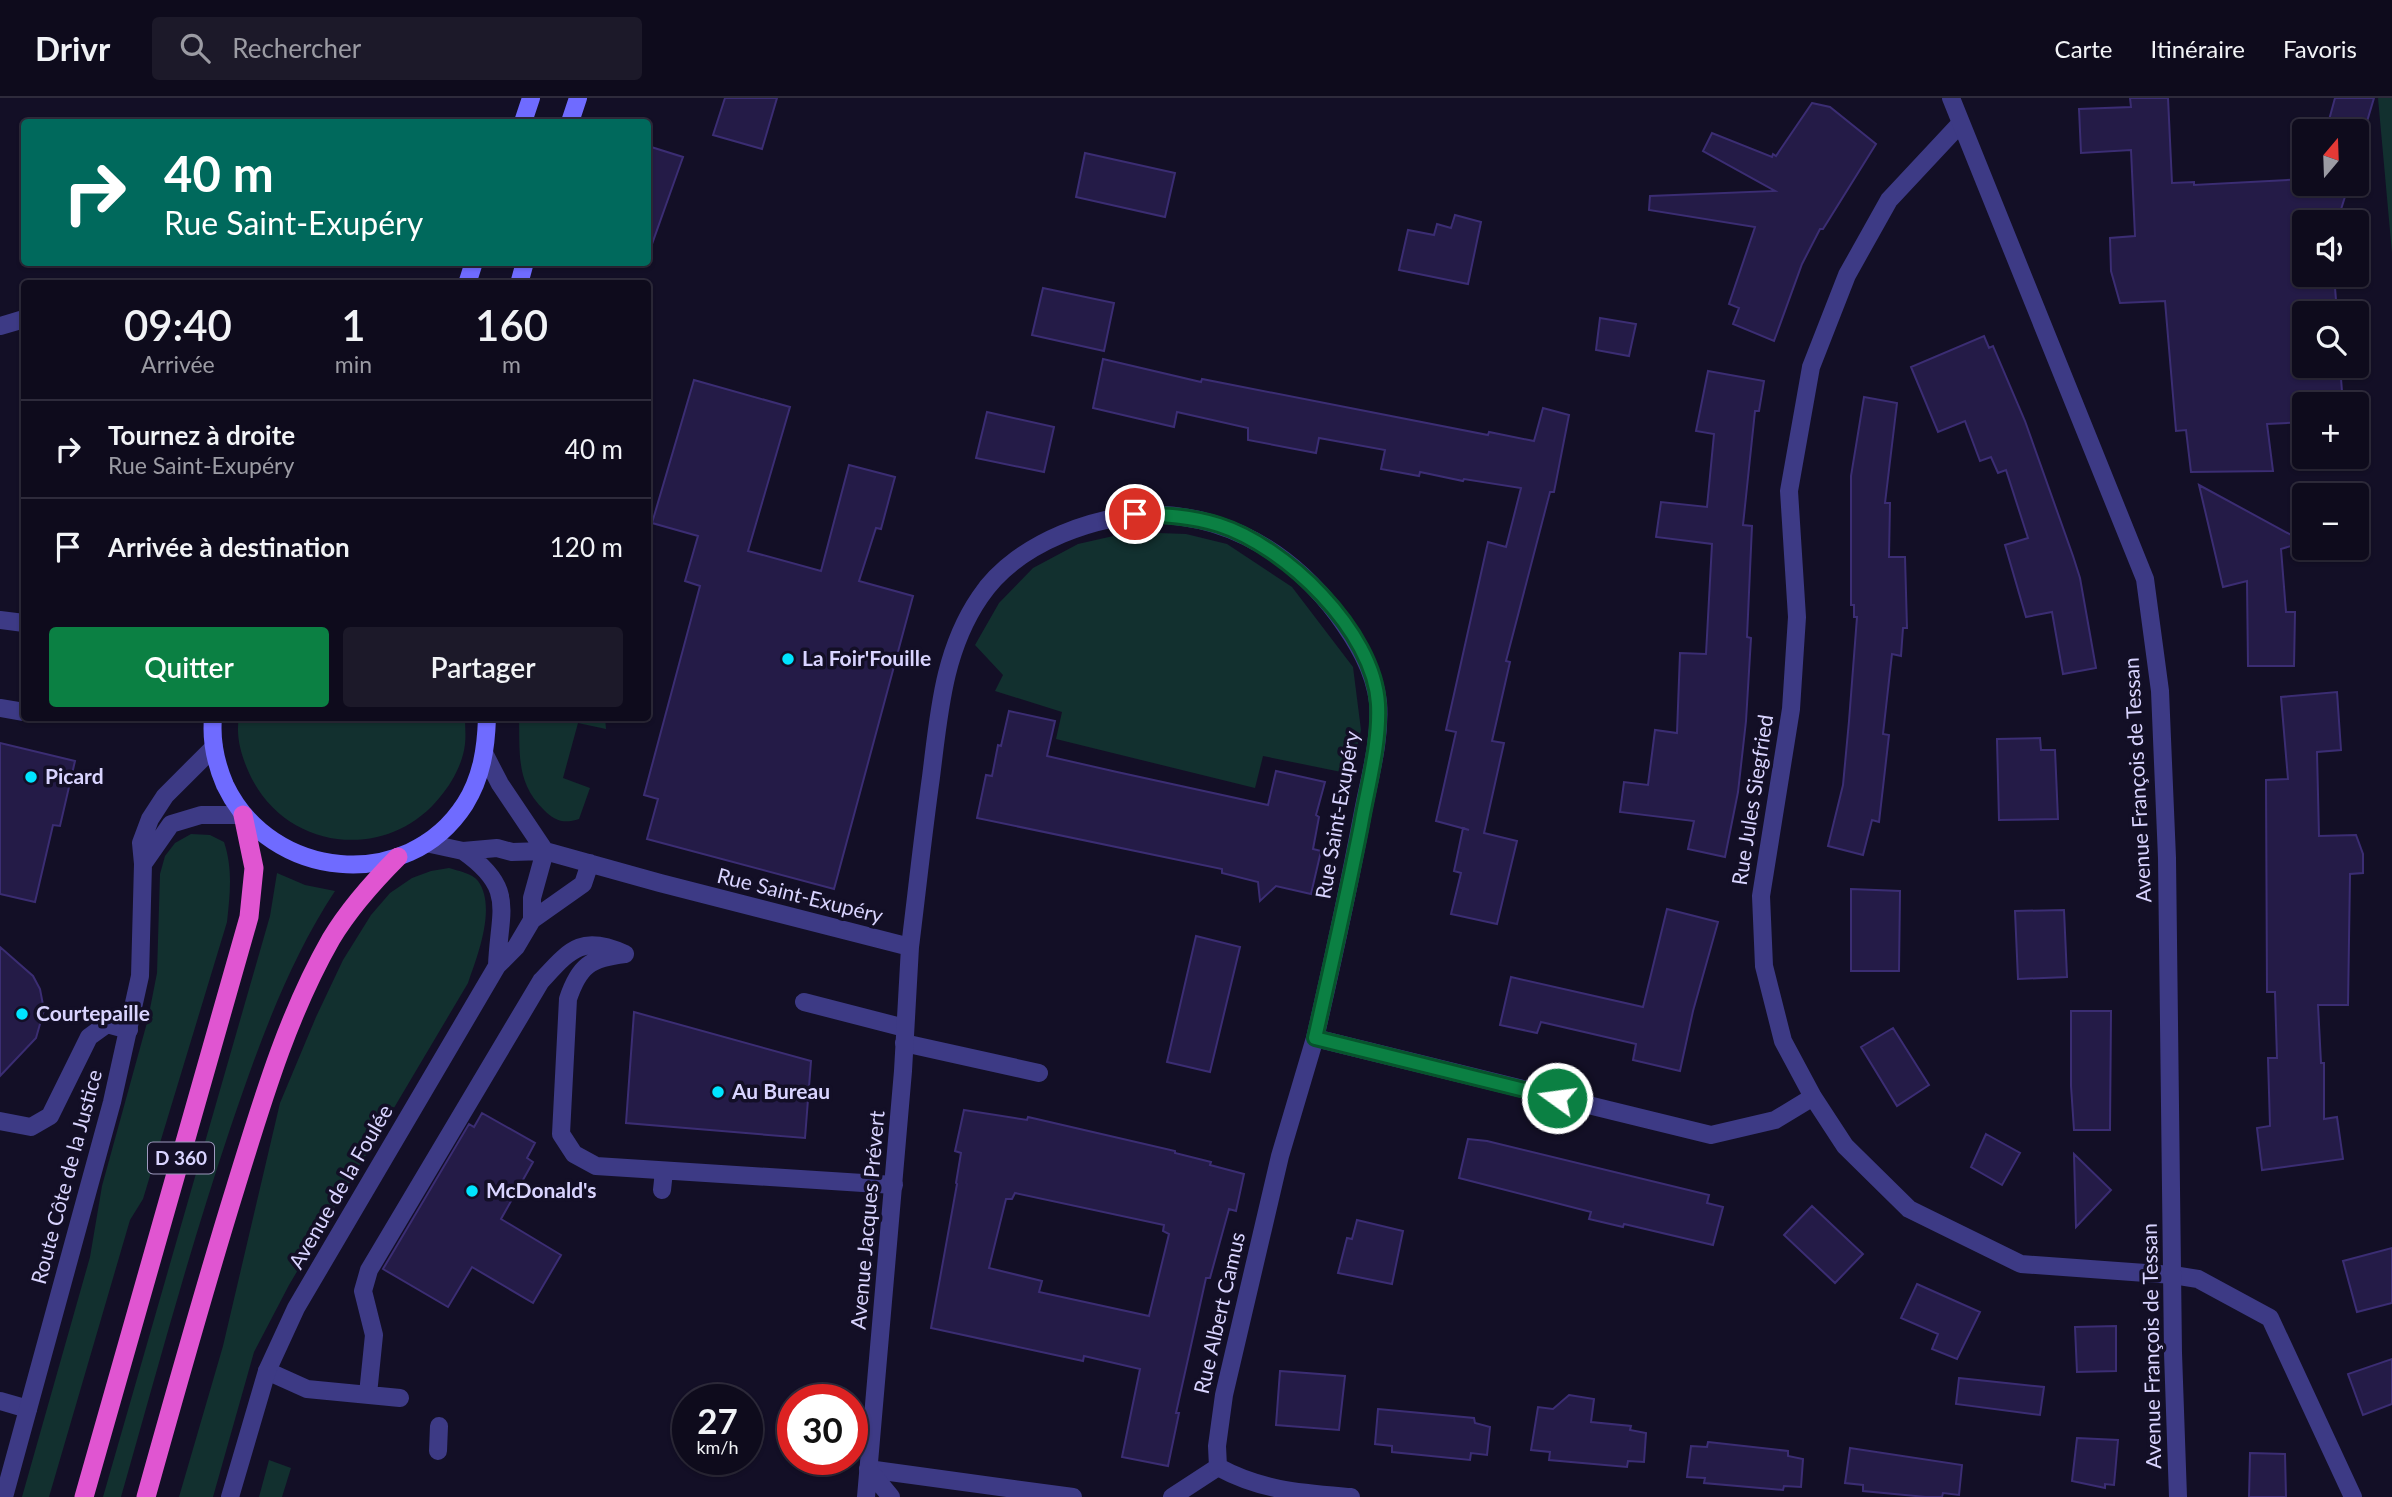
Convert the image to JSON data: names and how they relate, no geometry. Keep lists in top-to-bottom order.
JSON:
{
  "streets": {
    "highway": ["D 360"],
    "street": [
      "Avenue François de Tessan",
      "Rue Jules Siegfried",
      "Rue Saint-Exupéry",
      "Route Côte de la Justice",
      "Avenue de la Foulée",
      "Avenue Jacques Prévert",
      "Rue Albert Camus"
    ]
  },
  "crossings": [
    ["Avenue François de Tessan", "Rue Jules Siegfried"],
    ["Rue Saint-Exupéry", "Avenue de la Foulée"],
    ["Rue Saint-Exupéry", "Avenue Jacques Prévert"],
    ["Rue Saint-Exupéry", "Rue Albert Camus"]
  ],
  "places": [
    "La Foir'Fouille",
    "Picard",
    "Courtepaille",
    "Au Bureau",
    "McDonald's"
  ],
  "north": "top",
  "page": {
    "header": "Drivr",
    "search": "Rechercher",
    "nav": ["Carte", "Itinéraire", "Favoris"],
    "map_buttons": ["+", "−"],
    "turn": ["40 m", "Rue Saint-Exupéry"],
    "eta": [
      "09:40",
      "Arrivée",
      "1",
      "min",
      "160",
      "m"
    ],
    "list": [
      {
        "name": "Tournez à droite",
        "note": "Rue Saint-Exupéry",
        "value": "40 m"
      },
      {
        "name": "Arrivée à destination",
        "value": "120 m"
      }
    ],
    "buttons": ["Quitter", "Partager"],
    "speed": "27 km/h",
    "limit": "30"
  }
}
